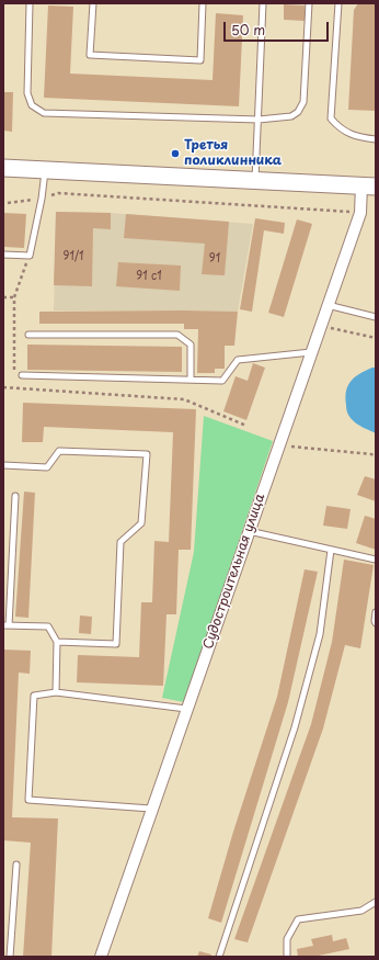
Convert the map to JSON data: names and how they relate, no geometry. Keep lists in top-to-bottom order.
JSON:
{
  "streets": {
    "main road": ["Судостроительная улица"]
  },
  "places": ["Третья поликлинника"],
  "house_numbers": ["91/1", "91", "91 с1"],
  "scale_bar": "50 m"
}
